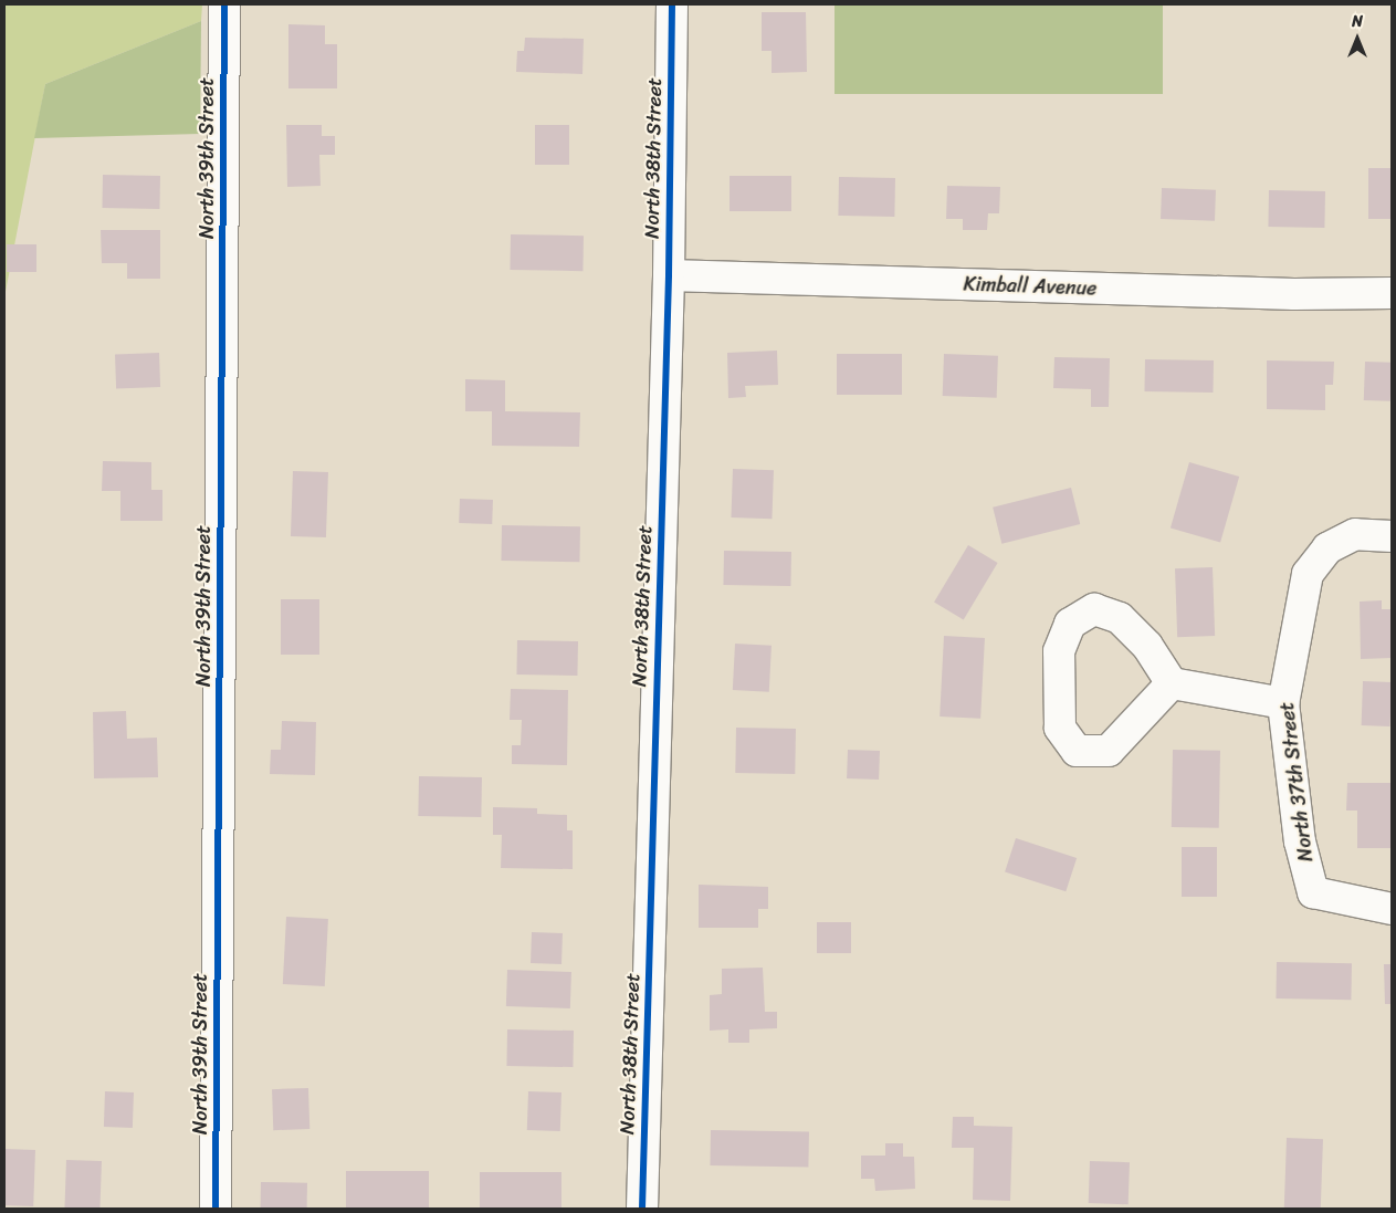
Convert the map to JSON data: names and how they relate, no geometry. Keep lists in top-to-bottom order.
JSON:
{
  "streets": {
    "street": [
      "North 39th Street",
      "North 38th Street",
      "Kimball Avenue",
      "North 37th Street"
    ]
  },
  "crossings": [
    ["North 38th Street", "Kimball Avenue"]
  ],
  "north": "top"
}
